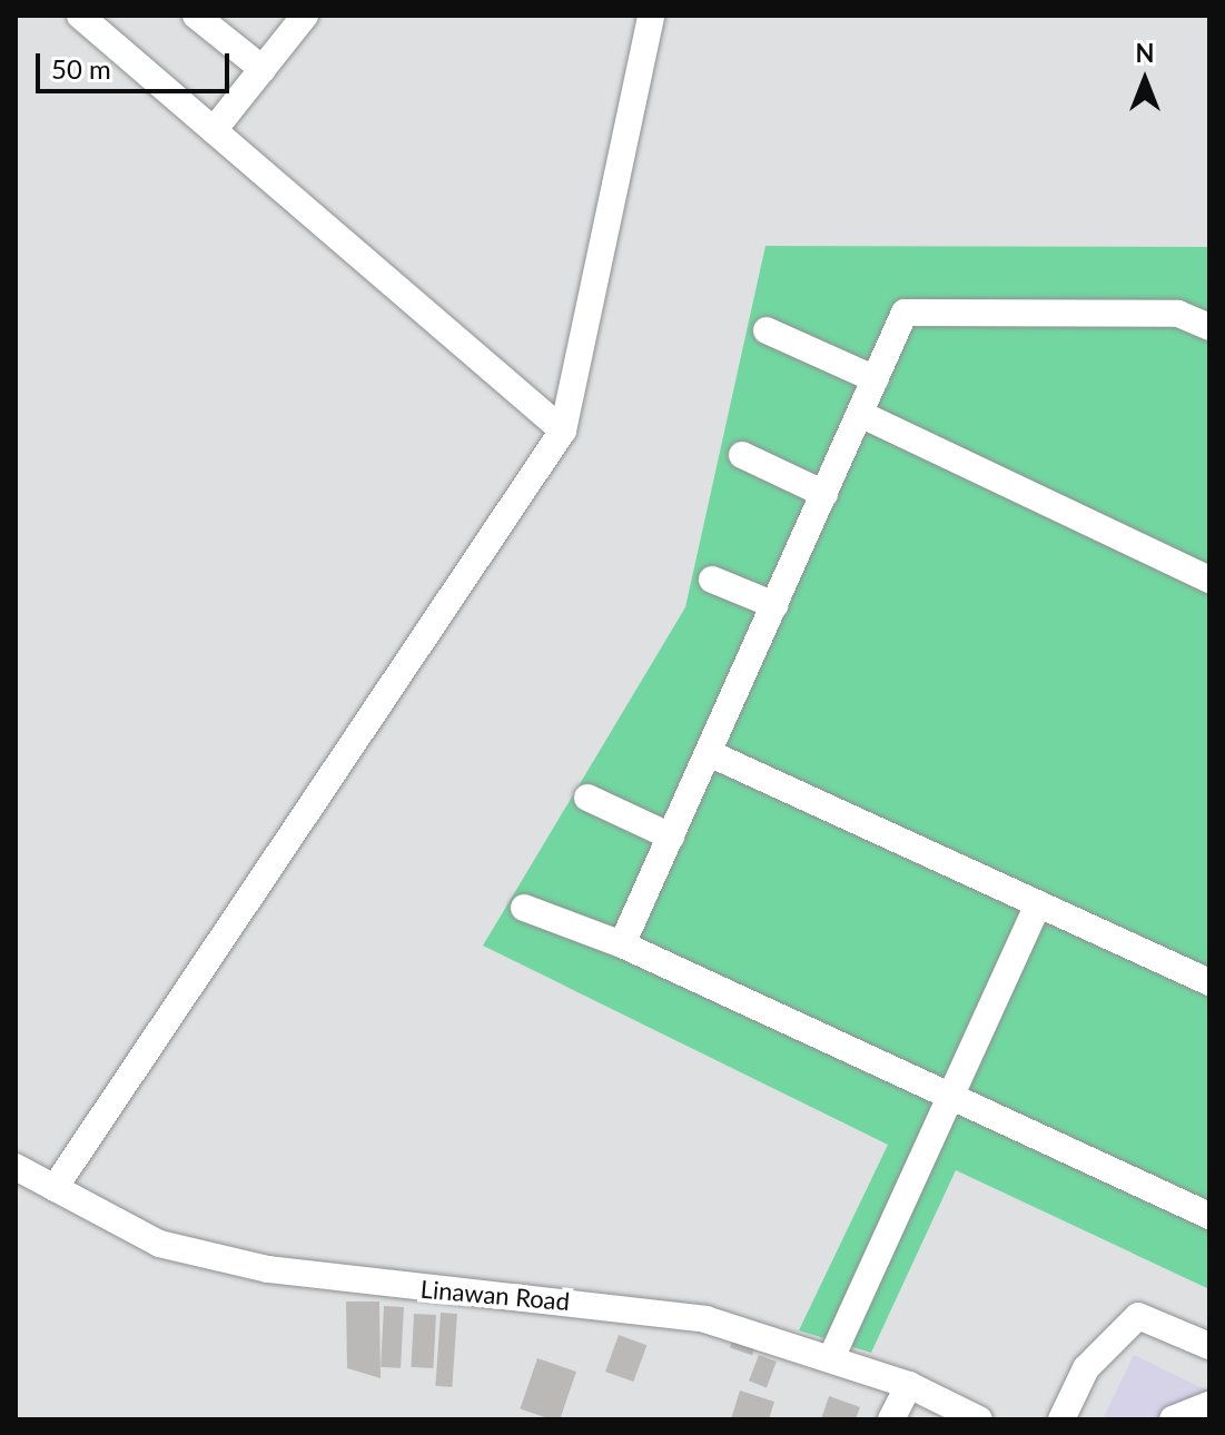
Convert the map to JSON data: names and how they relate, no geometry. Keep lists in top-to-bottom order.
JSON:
{
  "streets": {
    "street": ["Linawan Road"]
  },
  "scale_bar": "50 m",
  "north": "top"
}
